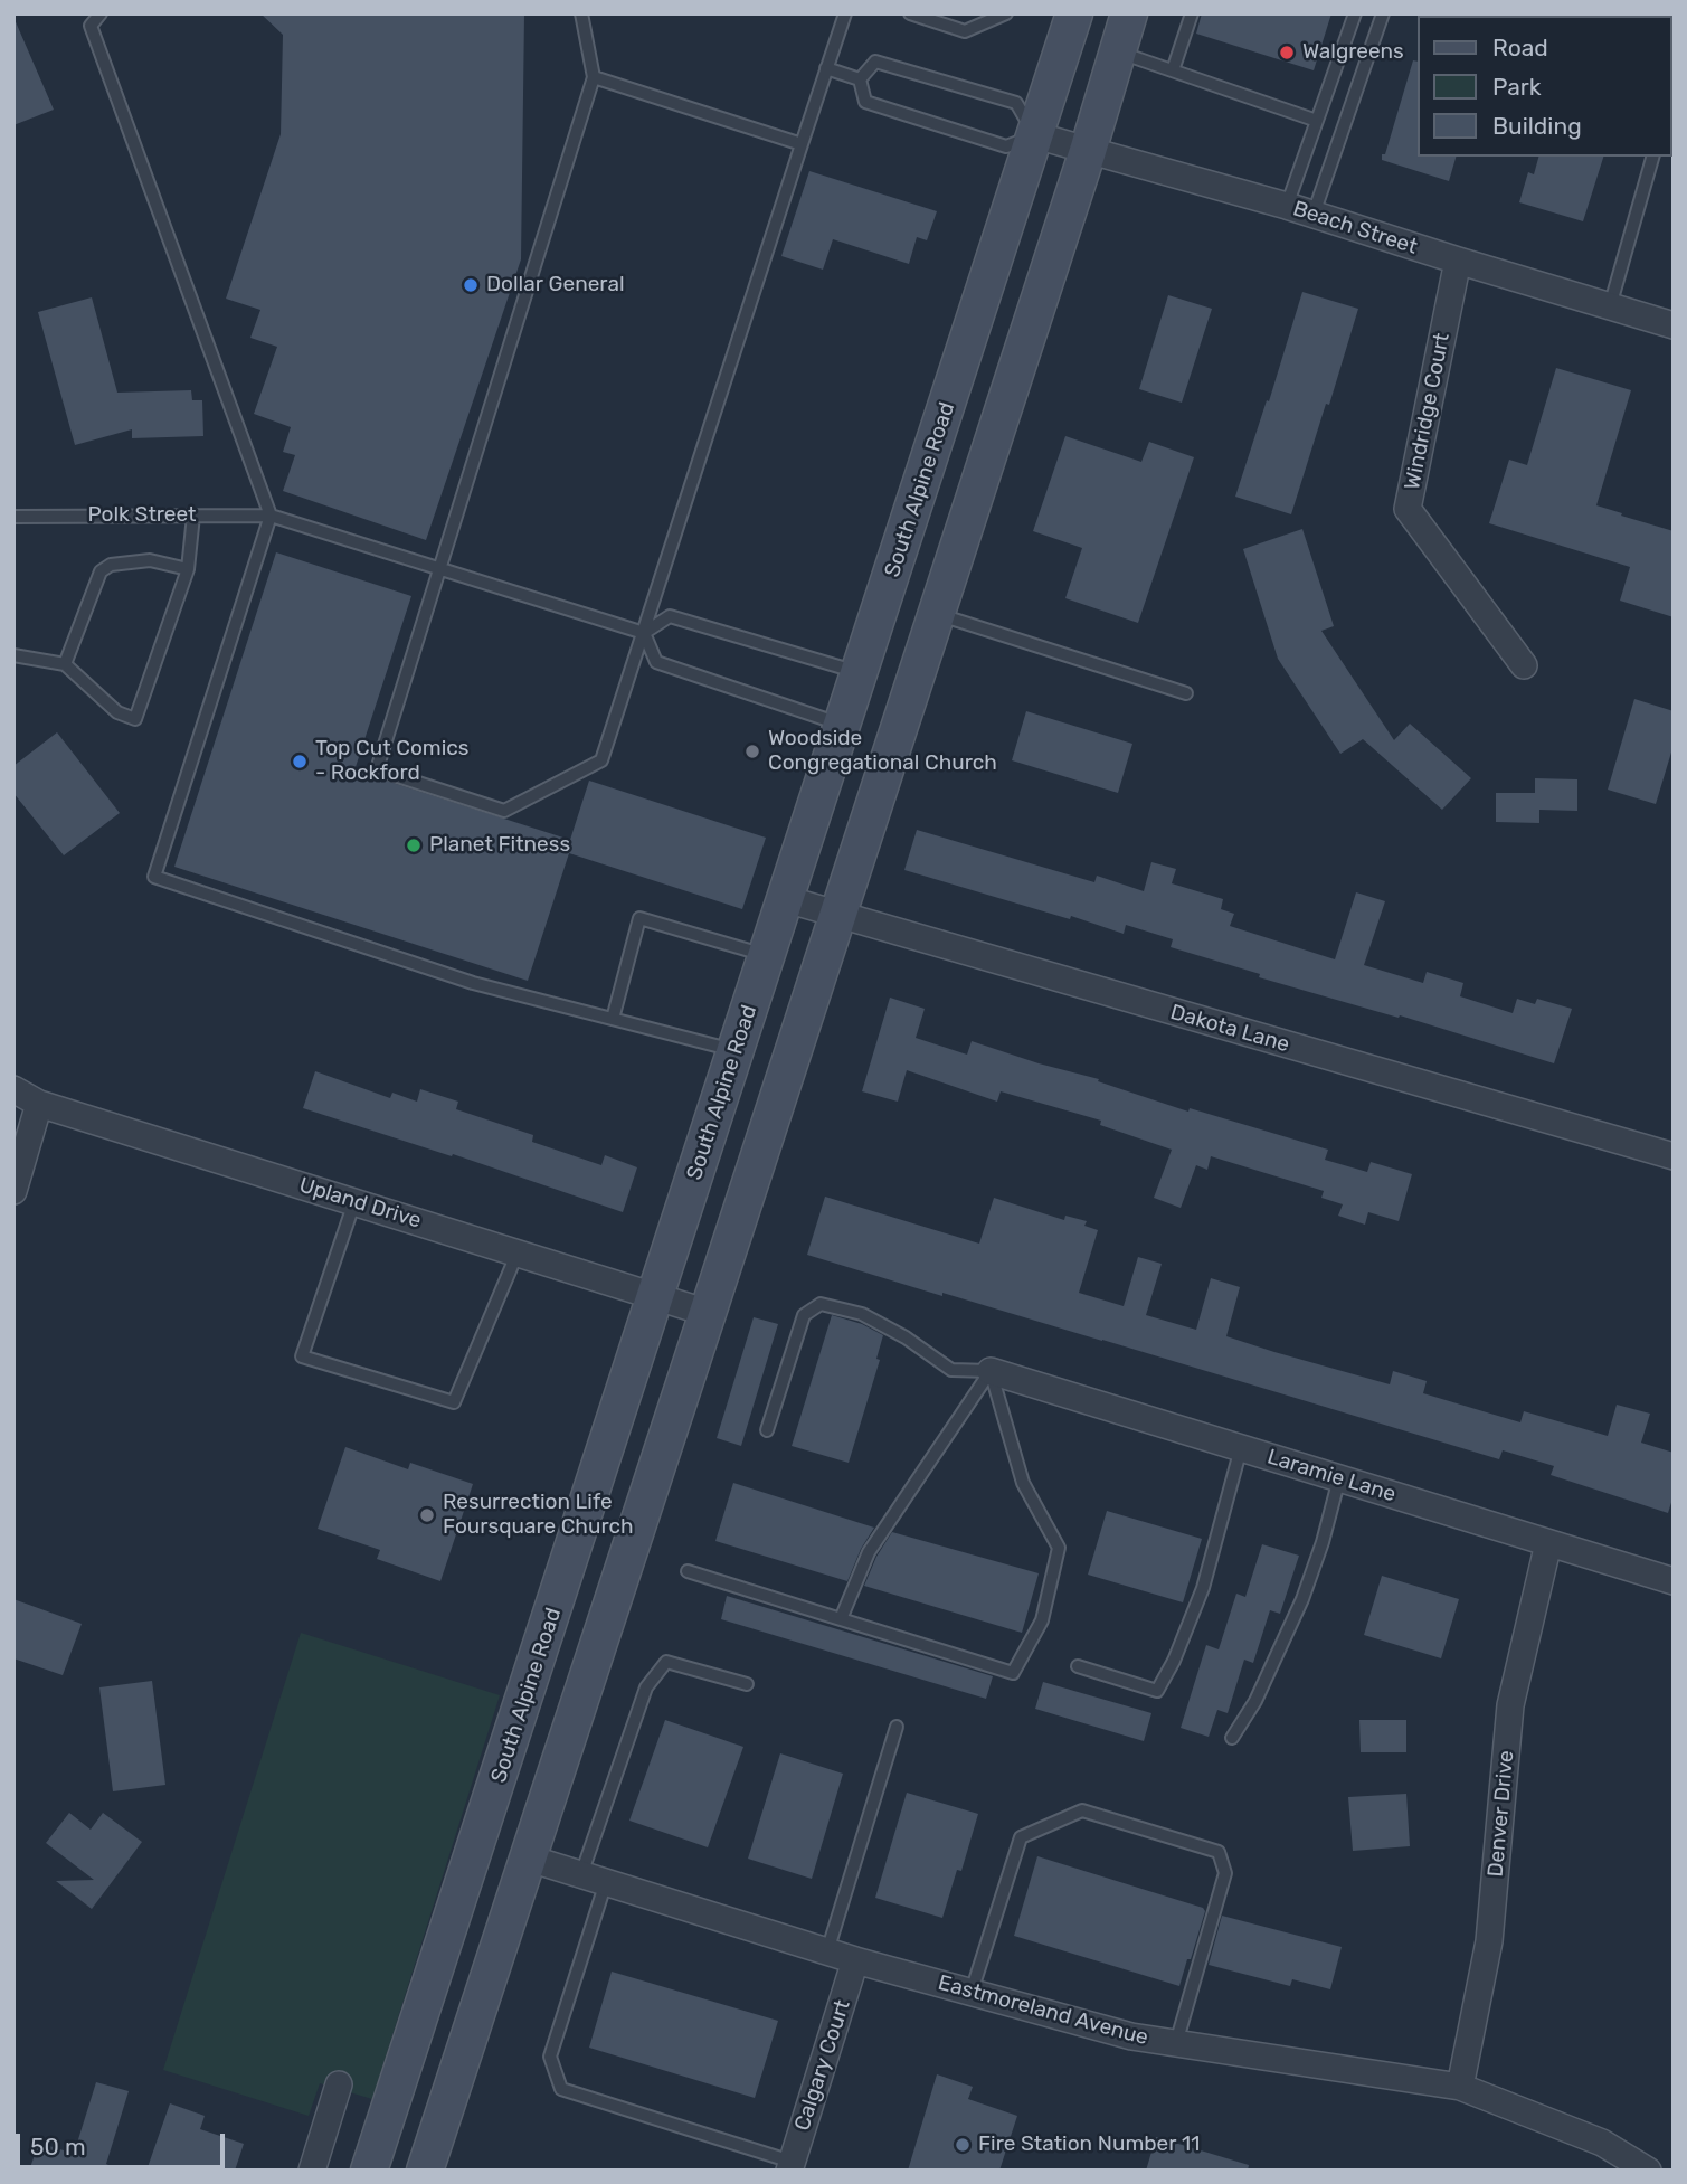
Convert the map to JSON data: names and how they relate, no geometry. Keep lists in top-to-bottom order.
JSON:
{
  "streets": {
    "main road": ["South Alpine Road"],
    "street": [
      "Beach Street",
      "Windridge Court",
      "Dakota Lane",
      "Upland Drive",
      "Laramie Lane",
      "Denver Drive",
      "Eastmoreland Avenue",
      "Calgary Court"
    ],
    "lane": ["Polk Street"]
  },
  "crossings": [
    ["Beach Street", "Windridge Court"],
    ["Beach Street", "South Alpine Road"],
    ["South Alpine Road", "Dakota Lane"],
    ["South Alpine Road", "Upland Drive"],
    ["Laramie Lane", "Denver Drive"],
    ["Denver Drive", "Eastmoreland Avenue"],
    ["Eastmoreland Avenue", "Calgary Court"]
  ],
  "places": [
    "Walgreens",
    "Dollar General",
    "Woodside Congregational Church",
    "Top Cut Comics - Rockford",
    "Planet Fitness",
    "Resurrection Life Foursquare Church",
    "Fire Station Number 11"
  ],
  "legend": ["Road", "Park", "Building"],
  "scale_bar": "50 m"
}
